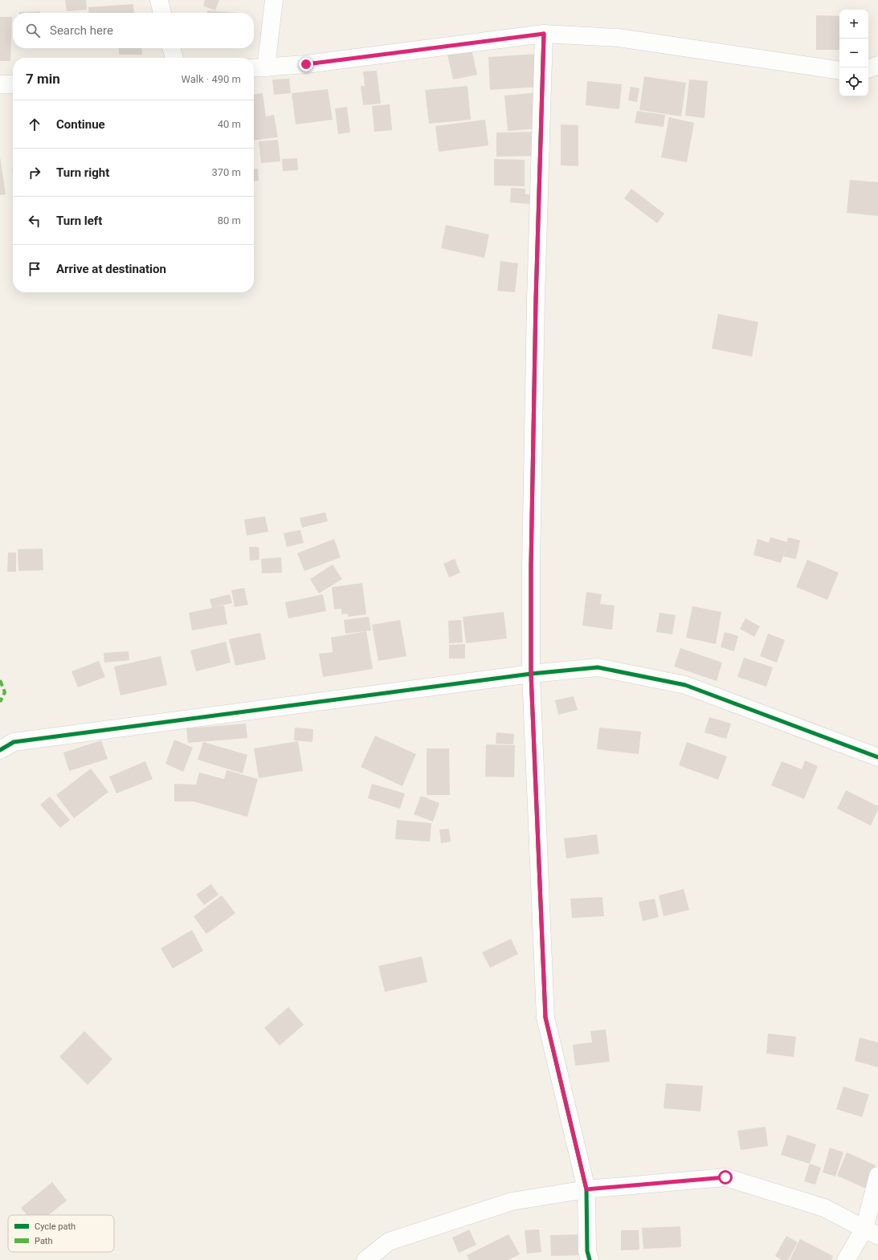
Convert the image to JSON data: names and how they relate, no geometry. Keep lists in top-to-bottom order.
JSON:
{
  "legend": ["Cycle path", "Path"],
  "page": {
    "map_buttons": ["+", "−"],
    "search": "Search here",
    "heading": ["7 min", "Walk · 490 m"],
    "list": [
      ["Continue", "40 m"],
      ["Turn right", "370 m"],
      ["Turn left", "80 m"],
      "Arrive at destination"
    ]
  }
}
